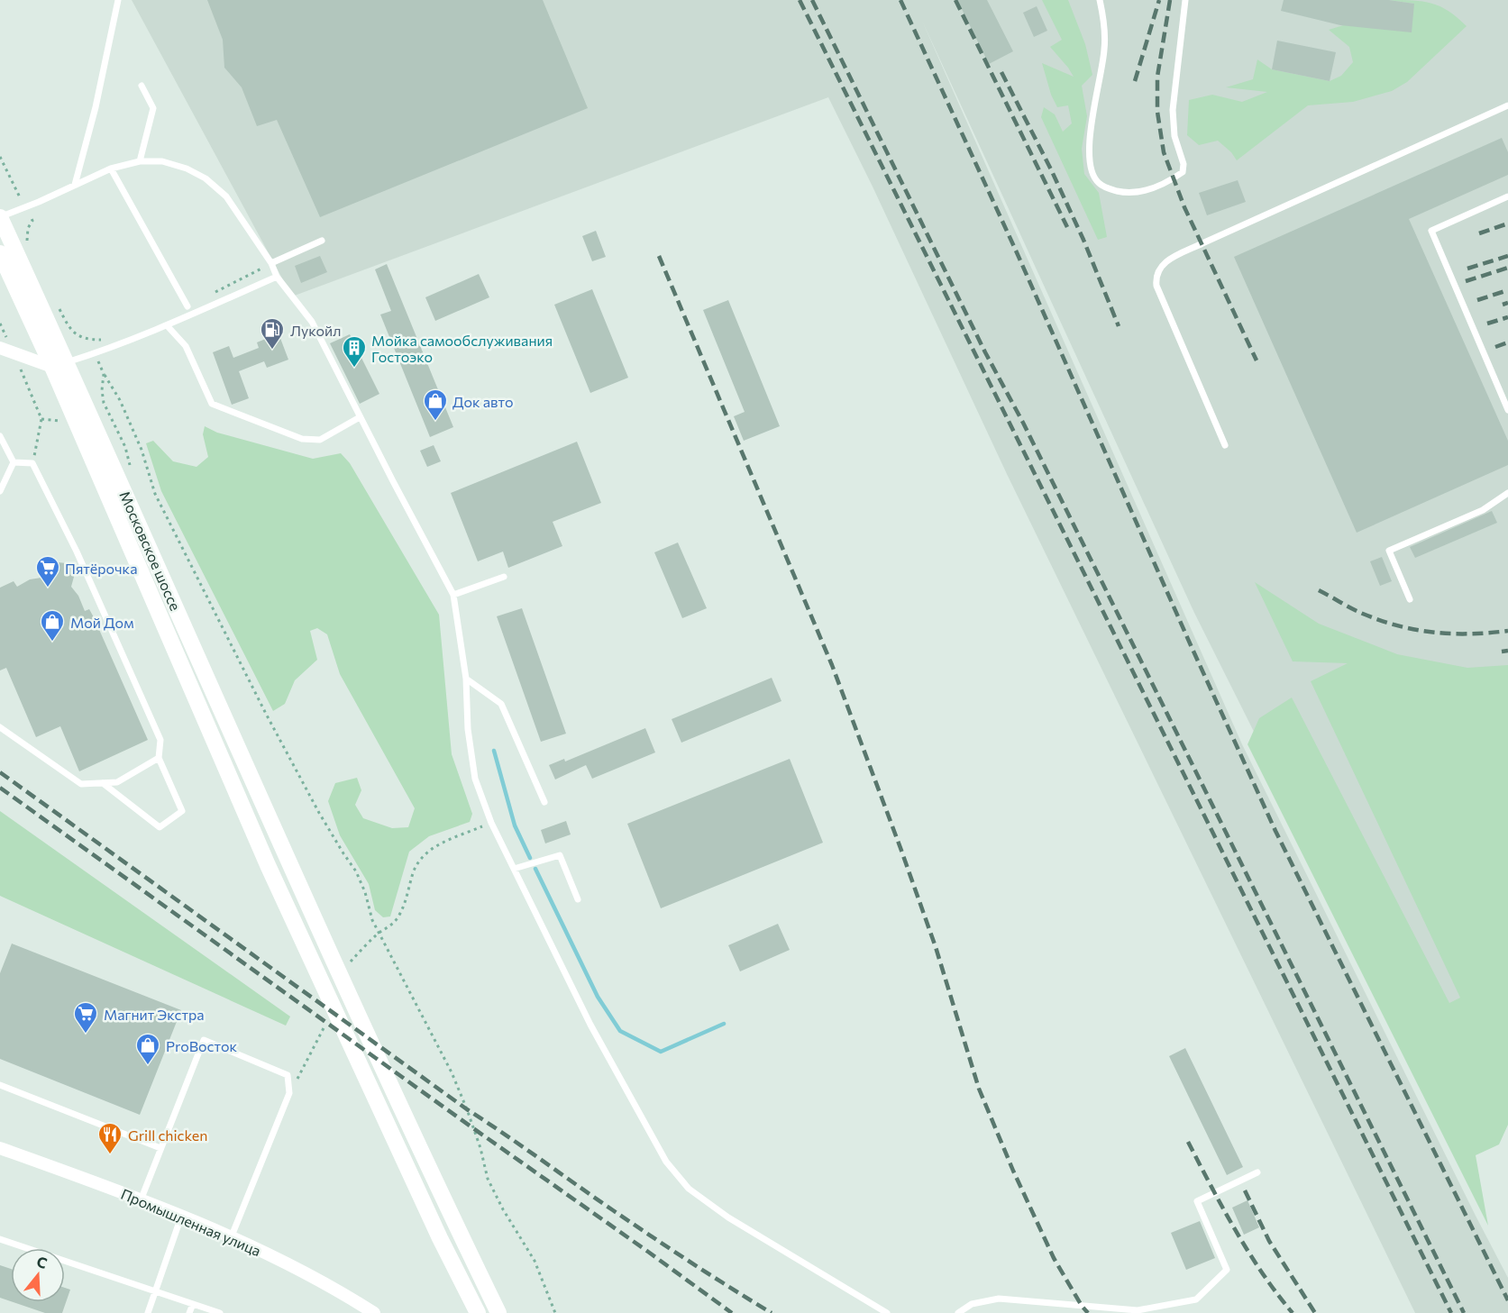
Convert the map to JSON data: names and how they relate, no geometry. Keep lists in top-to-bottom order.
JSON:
{
  "streets": {
    "main road": ["Московское шоссе"],
    "street": ["Промышленная улица"]
  },
  "places": {
    "fuel station": ["Лукойл"],
    "building": ["Мойка самообслуживания Гостоэко"],
    "shop": ["Док авто", "Мой Дом", "ProВосток"],
    "supermarket": ["Пятёрочка", "Магнит Экстра"],
    "restaurant": ["Grill chicken"]
  },
  "north": "top"
}
